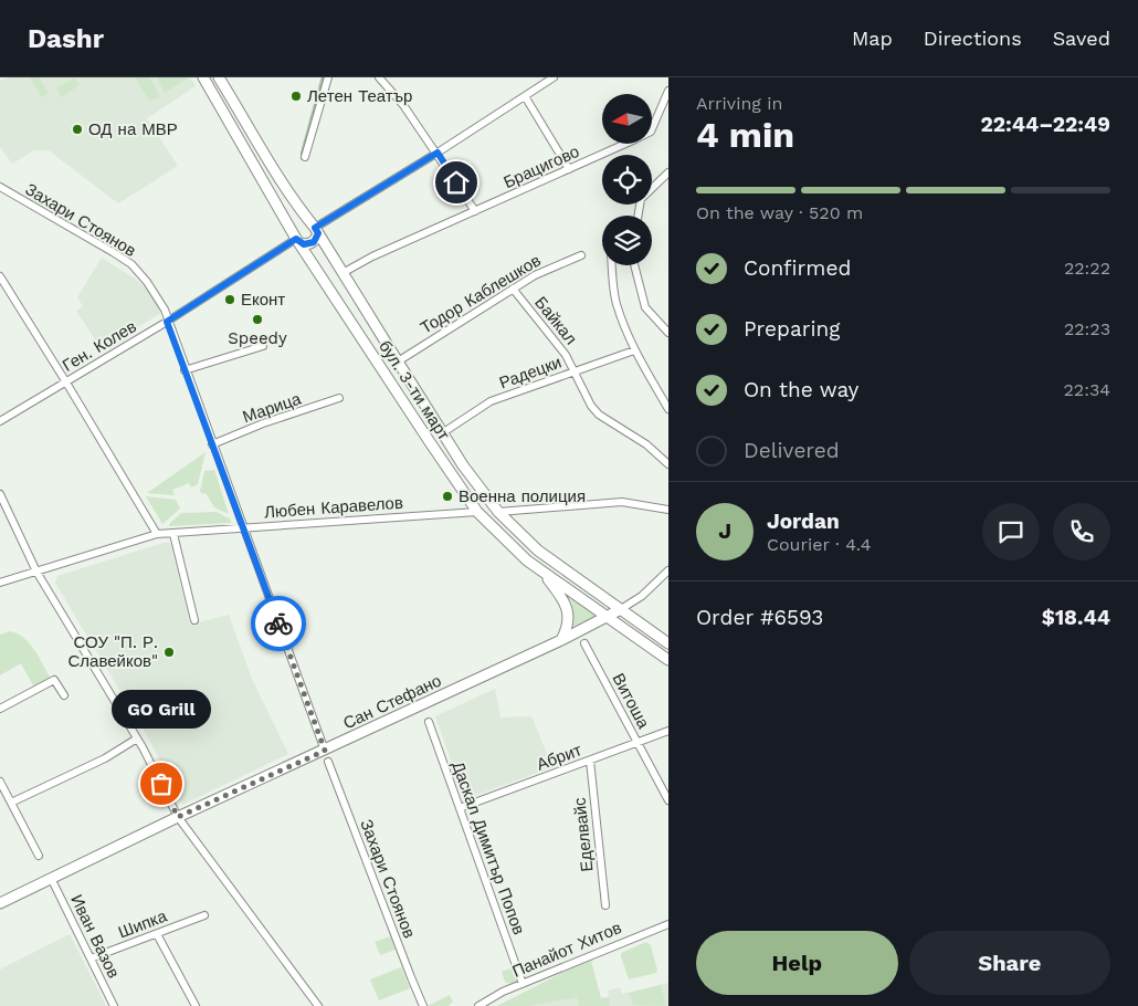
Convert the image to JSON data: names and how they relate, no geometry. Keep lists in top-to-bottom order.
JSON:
{
  "streets": {
    "main road": ["бул. 3-ти март", "Сан Стефано"],
    "street": [
      "Брацигово",
      "Захари Стоянов",
      "Тодор Каблешков",
      "Байкал",
      "Ген. Колев",
      "Радецки",
      "Марица",
      "Любен Каравелов",
      "Витоша",
      "Абрит",
      "Еделвайс",
      "Даскал Димитър Попов",
      "Шипка",
      "Иван Вазов",
      "Панайот Хитов"
    ]
  },
  "crossings": [
    ["Брацигово", "бул. 3-ти март"],
    ["Захари Стоянов", "Ген. Колев"],
    ["Захари Стоянов", "Марица"],
    ["Захари Стоянов", "Любен Каравелов"],
    ["Захари Стоянов", "Сан Стефано"],
    ["Тодор Каблешков", "Байкал"],
    ["Тодор Каблешков", "бул. 3-ти март"],
    ["Байкал", "Радецки"],
    ["Ген. Колев", "бул. 3-ти март"],
    ["Радецки", "бул. 3-ти март"],
    ["бул. 3-ти март", "Любен Каравелов"],
    ["бул. 3-ти март", "Сан Стефано"],
    ["Витоша", "Абрит"],
    ["Сан Стефано", "Иван Вазов"],
    ["Абрит", "Еделвайс"],
    ["Абрит", "Даскал Димитър Попов"],
    ["Даскал Димитър Попов", "Панайот Хитов"],
    ["Шипка", "Иван Вазов"]
  ],
  "places": [
    "Летен Театър",
    "ОД на МВР",
    "Еконт",
    "Speedy",
    "Военна полиция",
    "СОУ \"П. Р. Славейков\"",
    "GO Grill"
  ],
  "north": "left",
  "page": {
    "header": "Dashr",
    "nav": ["Map", "Directions", "Saved"],
    "heading": ["4 min", "Arriving in", "22:44–22:49"],
    "panel": [
      "Jordan",
      "Courier · 4.4",
      "Order #6593",
      "$18.44"
    ],
    "bar": "On the way · 520 m",
    "list": [
      ["Confirmed", "22:22"],
      ["Preparing", "22:23"],
      ["On the way", "22:34"],
      "Delivered"
    ],
    "round": "J",
    "bubble": "GO Grill",
    "buttons": ["Help", "Share"]
  }
}
